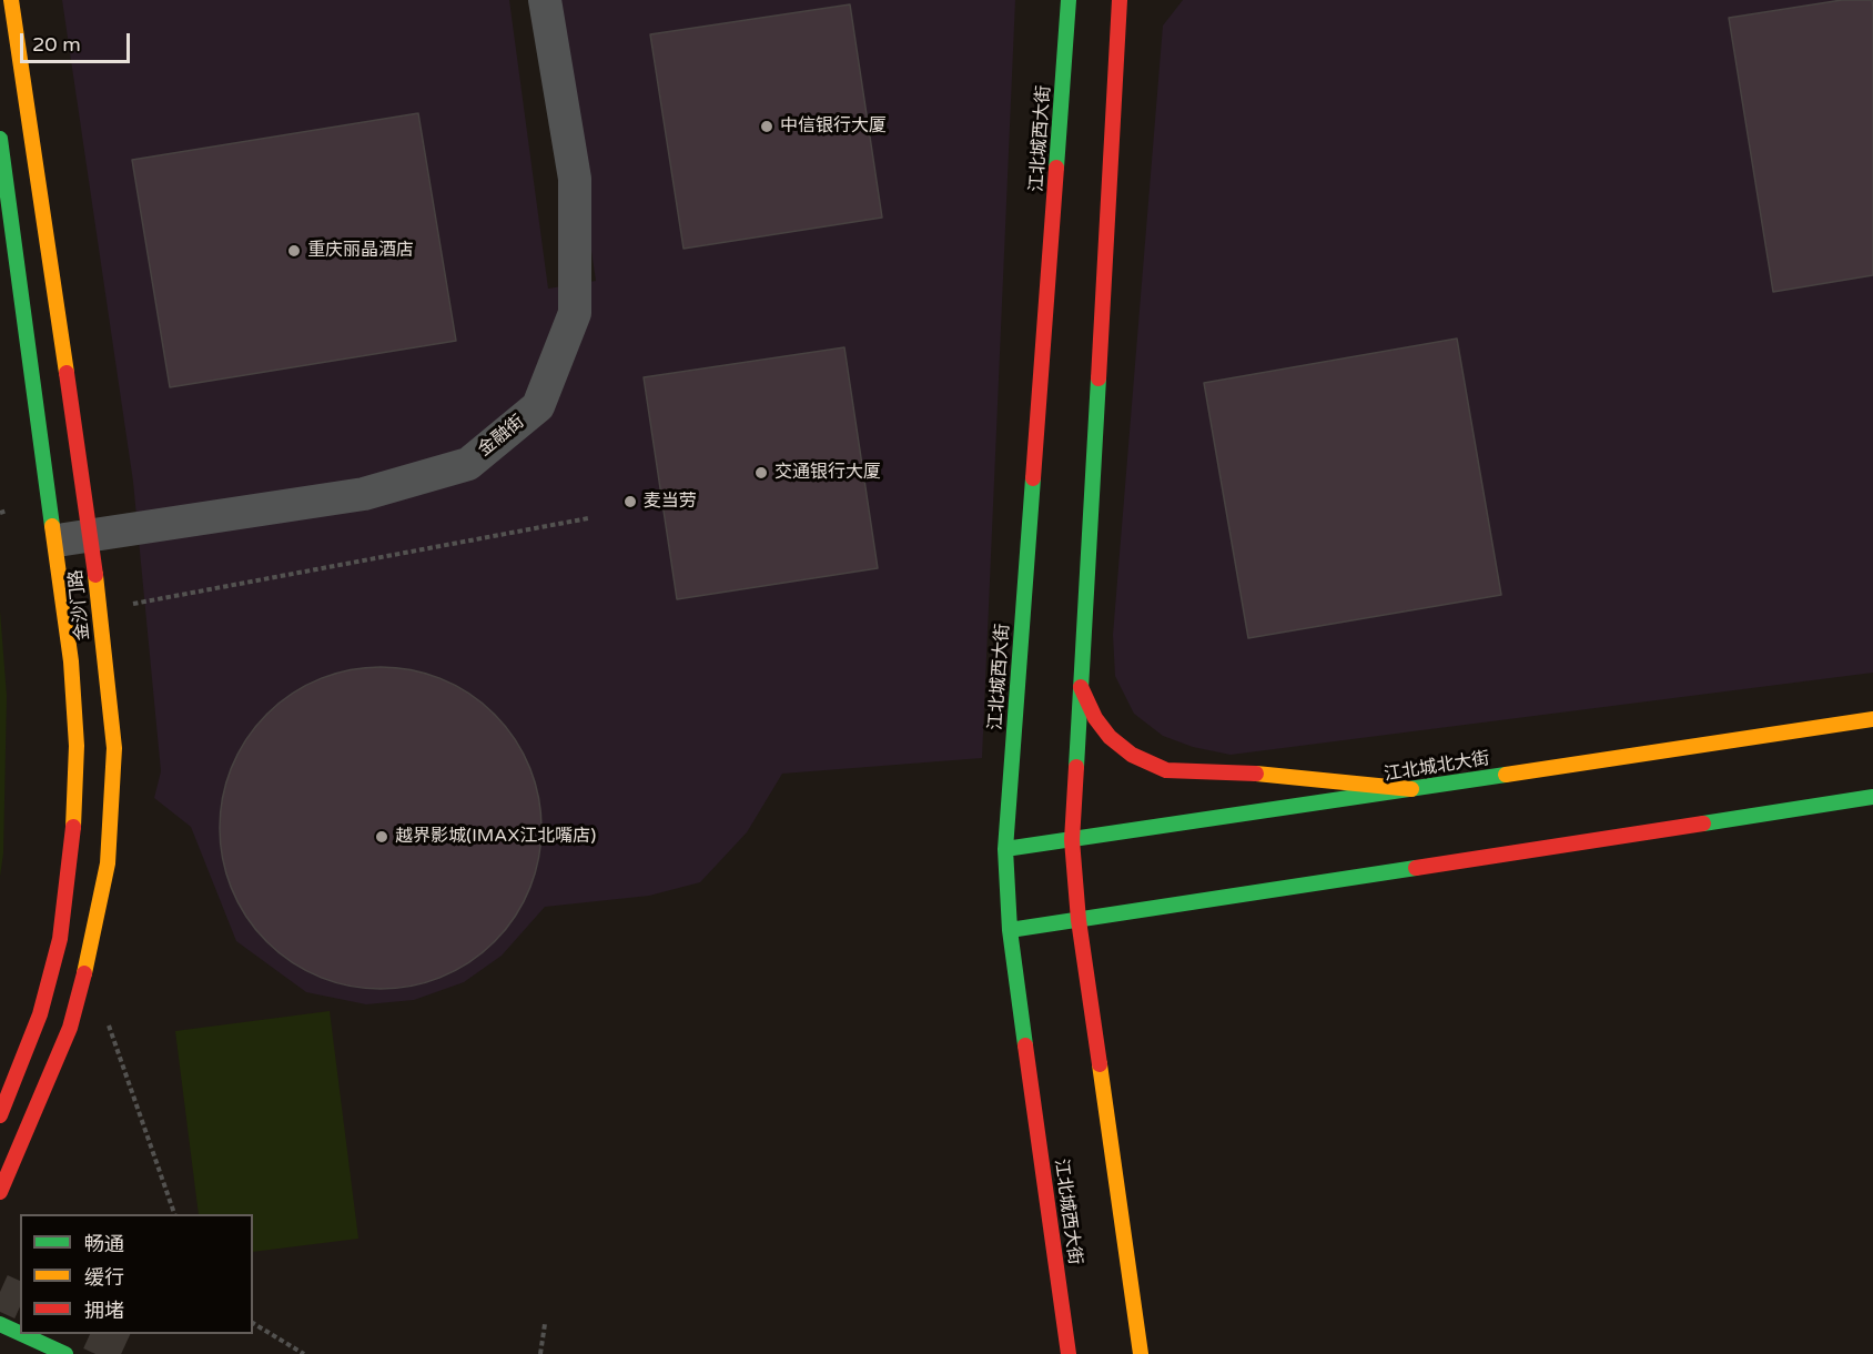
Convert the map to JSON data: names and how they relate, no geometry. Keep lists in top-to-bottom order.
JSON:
{
  "streets": {
    "main road": ["江北城西大街", "金沙门路", "江北城北大街"],
    "street": ["金融街"]
  },
  "crossings": [
    ["江北城西大街", "江北城北大街"],
    ["金融街", "金沙门路"]
  ],
  "places": [
    "中信银行大厦",
    "重庆丽晶酒店",
    "交通银行大厦",
    "麦当劳",
    "越界影城(IMAX江北嘴店)"
  ],
  "legend": ["畅通", "缓行", "拥堵"],
  "scale_bar": "20 m"
}
